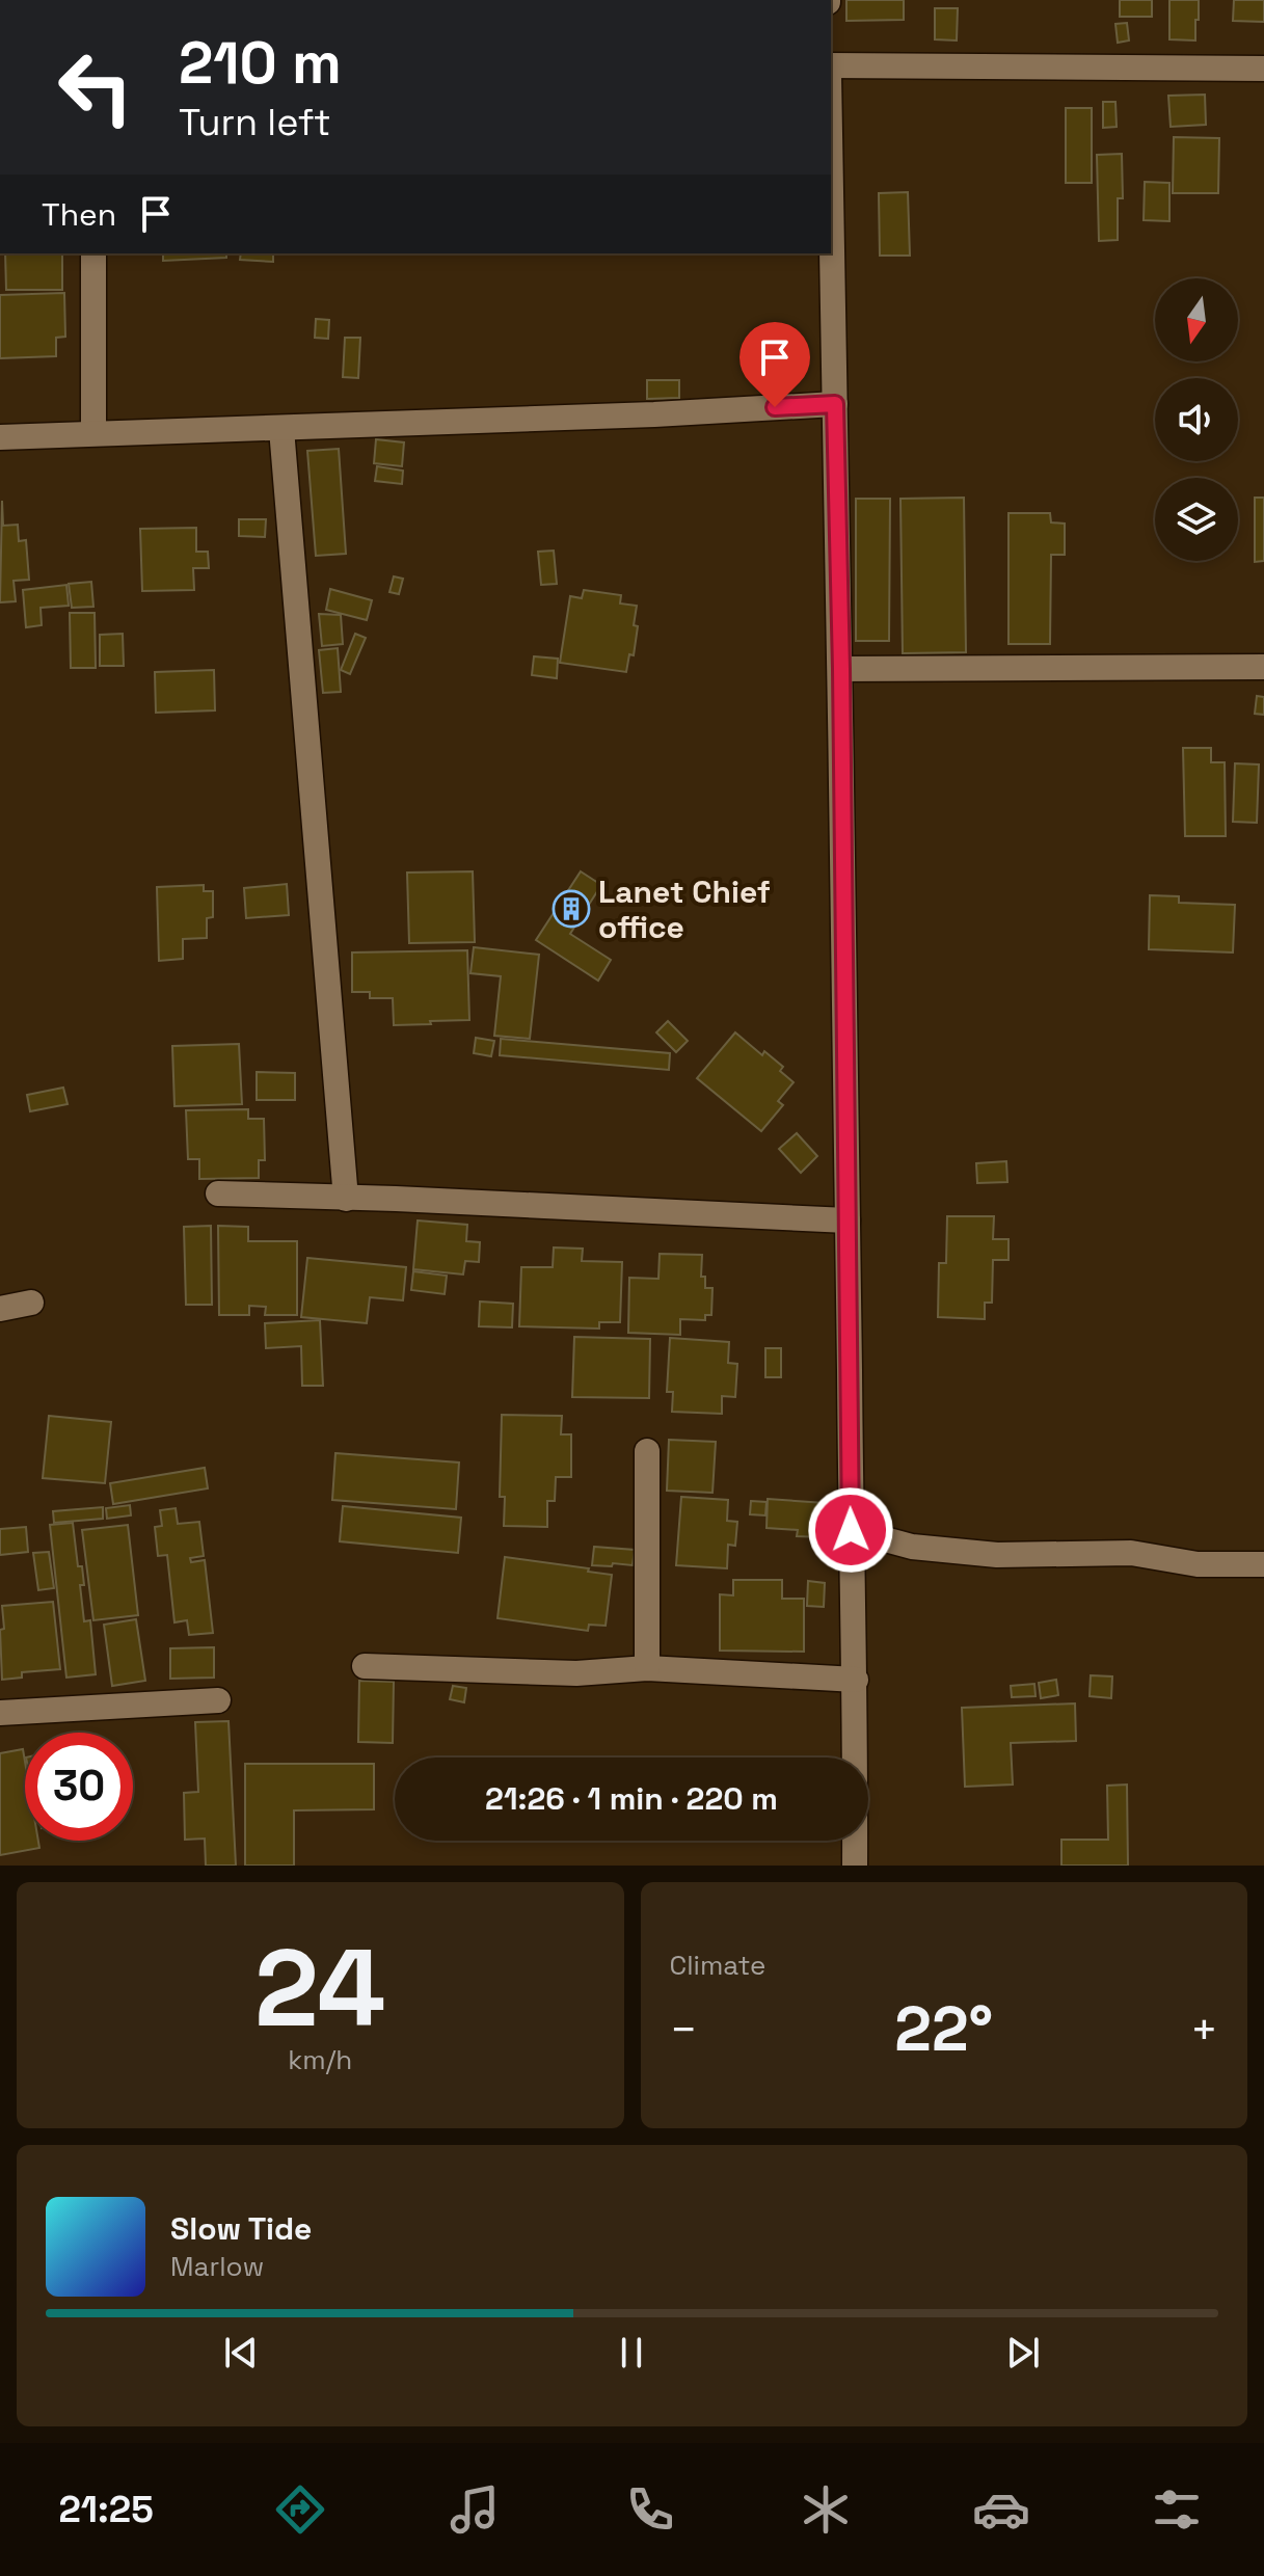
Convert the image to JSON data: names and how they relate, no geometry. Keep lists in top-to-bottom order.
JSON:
{
  "places": {
    "building": ["Lanet Chief office"]
  },
  "north": "bottom",
  "page": {
    "turn": ["210 m", "Turn left"],
    "then": "Then",
    "limit": "30",
    "trip": "21:26 · 1 min · 220 m",
    "tile": [
      ["24", "km/h"],
      "Climate"
    ],
    "heat": ["−", "22°", "+"],
    "song": ["Slow Tide", "Marlow"],
    "tabs": "21:25"
  }
}
